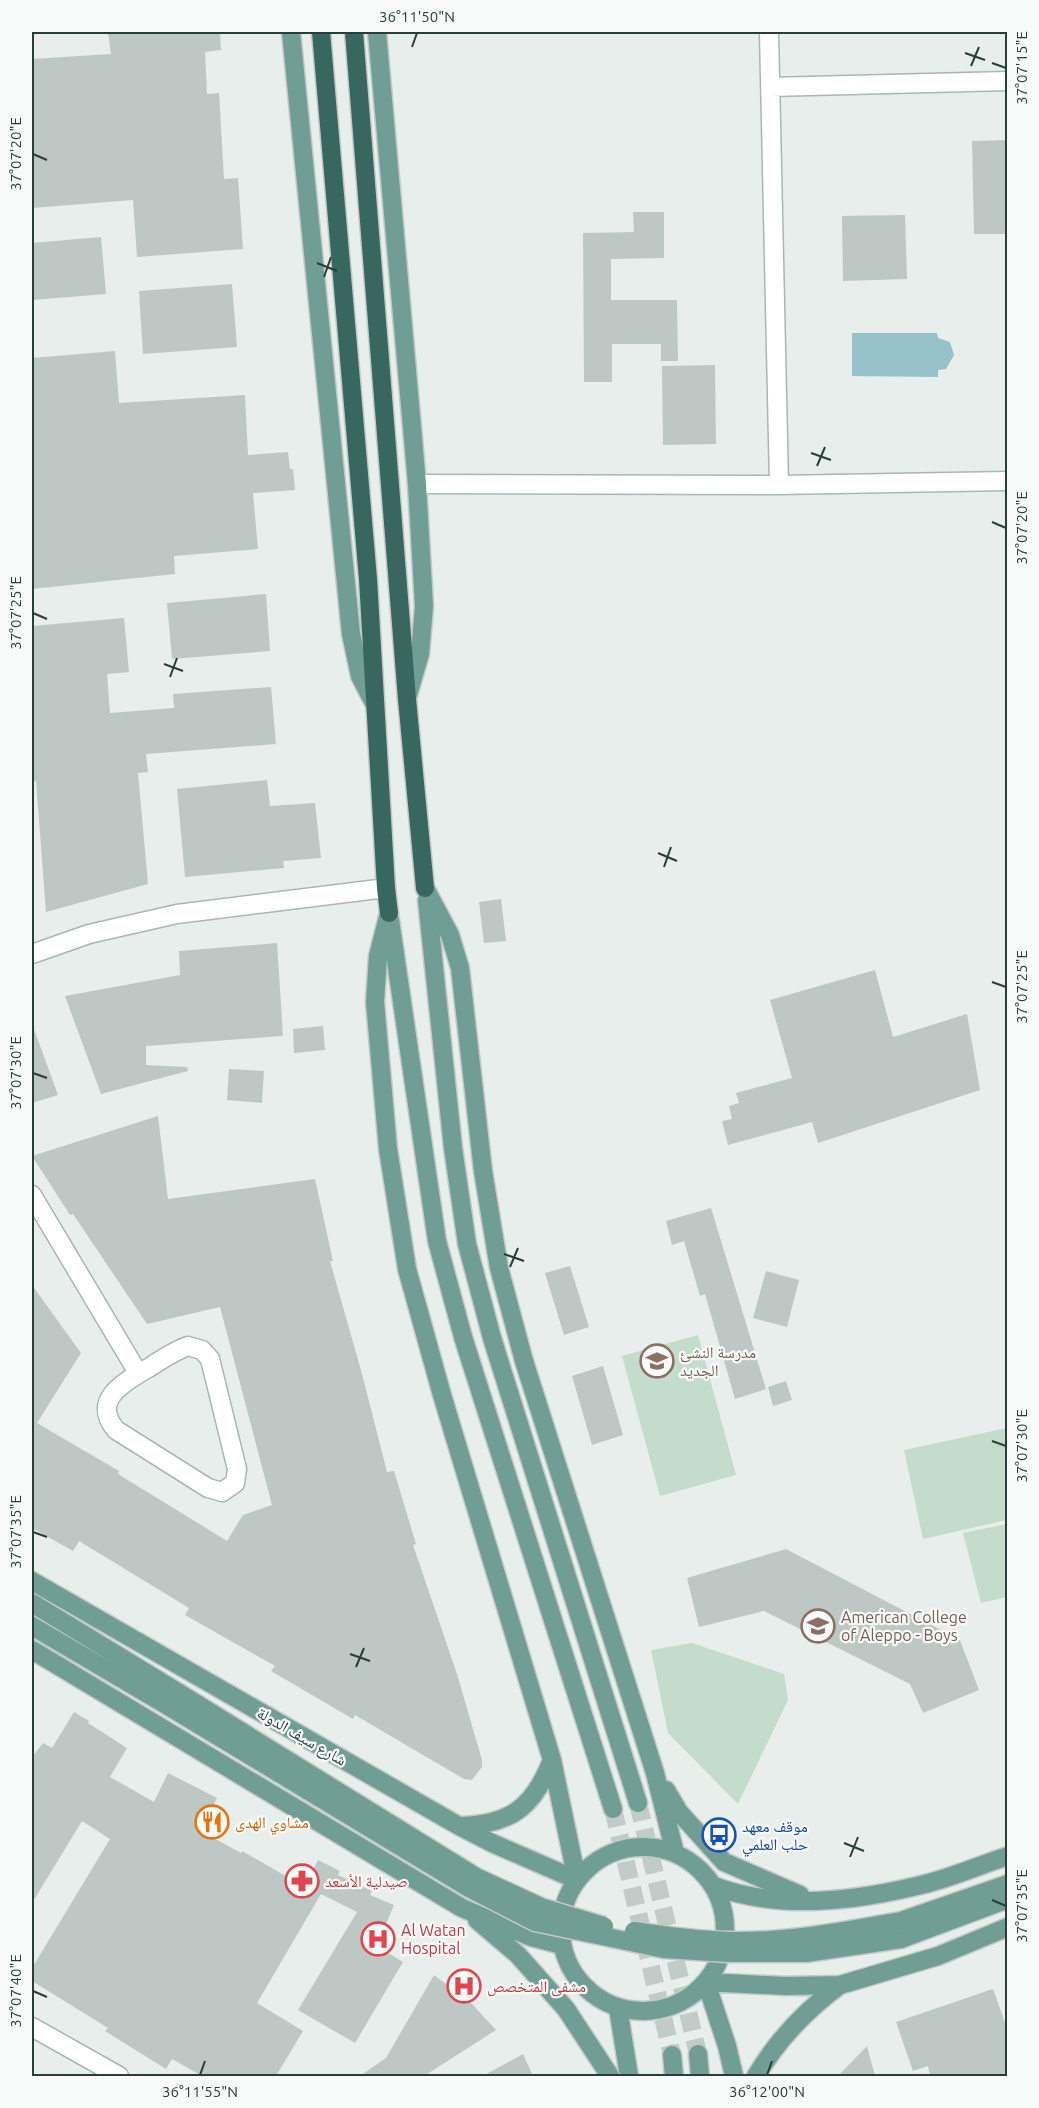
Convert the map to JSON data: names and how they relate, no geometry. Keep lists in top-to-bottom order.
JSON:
{
  "streets": {
    "main road": ["شارع سيف الدولة"]
  },
  "places": {
    "school or university": ["مدرسة النشئ الجديد", "American College of Aleppo - Boys"],
    "restaurant": ["مشاوي الهدى"],
    "bus stop": ["موقف معهد حلب العلمي"],
    "pharmacy": ["صيدلية الأسعد"],
    "hospital": ["Al Watan Hospital", "مشفى المتخصص"]
  },
  "coordinates": [
    "36°11'50\"N",
    "37°07'15\"E",
    "37°07'20\"E",
    "37°07'25\"E",
    "37°07'30\"E",
    "37°07'35\"E",
    "37°07'40\"E",
    "36°11'55\"N",
    "36°12'00\"N"
  ]
}
